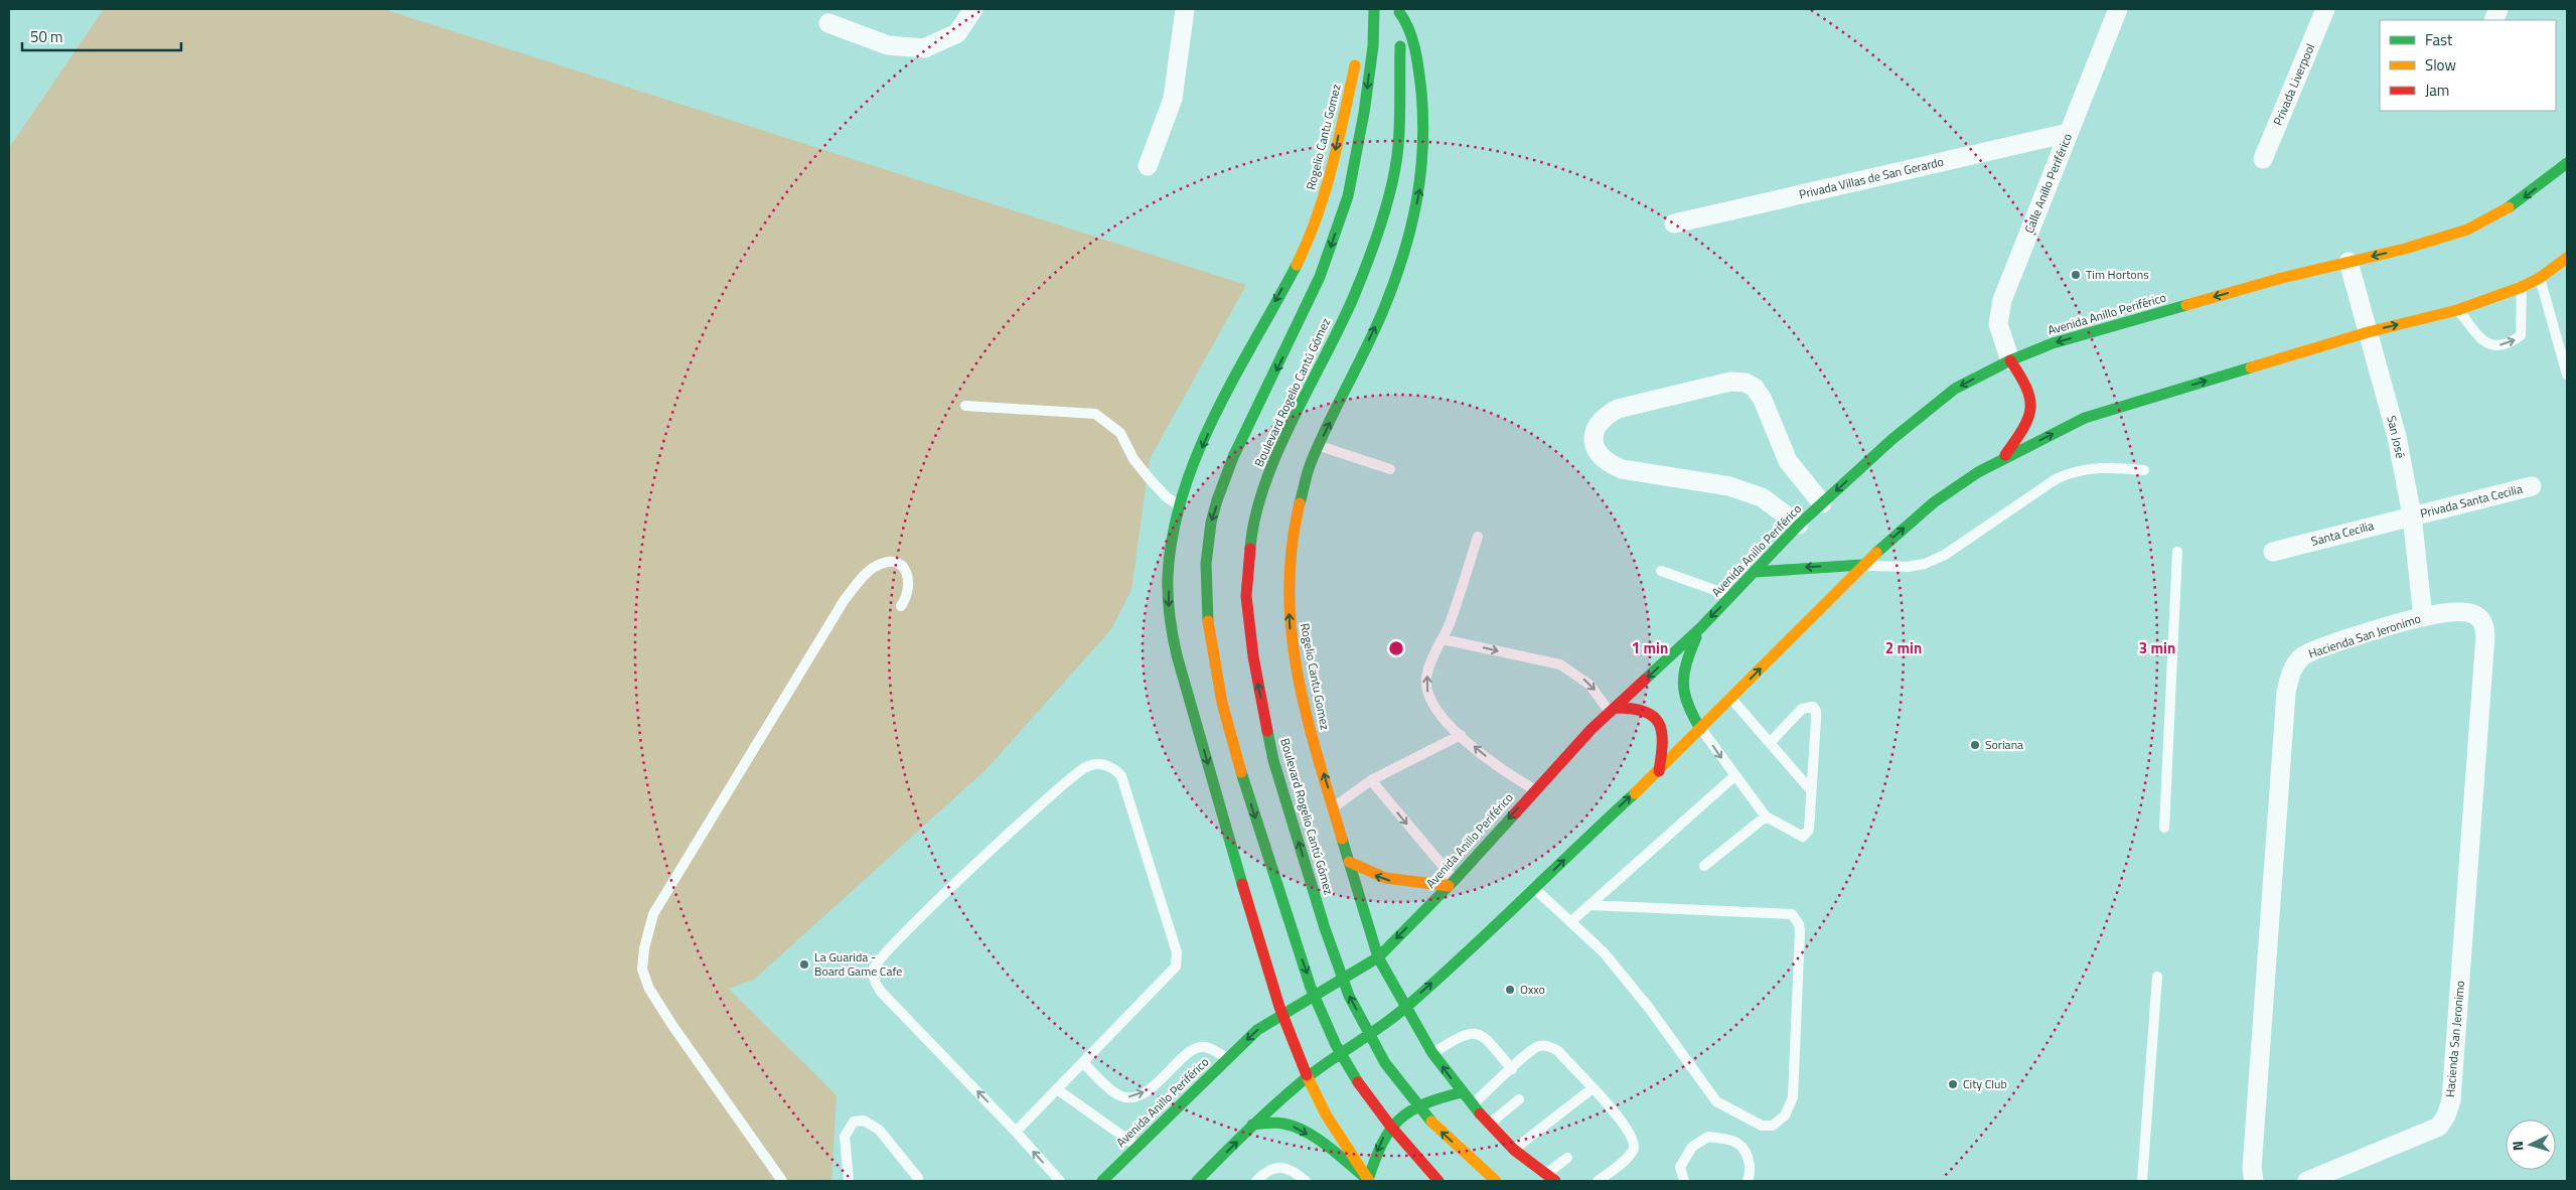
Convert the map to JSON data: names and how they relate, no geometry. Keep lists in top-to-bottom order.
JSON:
{
  "streets": {
    "street": [
      "Privada Liverpool",
      "Rogelio Cantu Gomez",
      "Privada Villas de San Gerardo",
      "Calle Anillo Periférico",
      "Avenida Anillo Periférico",
      "Boulevard Rogelio Cantú Gómez",
      "San José",
      "Privada Santa Cecilia",
      "Santa Cecilia",
      "Hacienda San Jeronimo"
    ]
  },
  "crossings": [
    ["Rogelio Cantu Gomez", "Avenida Anillo Periférico"],
    ["Rogelio Cantu Gomez", "Boulevard Rogelio Cantú Gómez"],
    ["Privada Villas de San Gerardo", "Calle Anillo Periférico"],
    ["Calle Anillo Periférico", "Avenida Anillo Periférico"],
    ["Avenida Anillo Periférico", "San José"],
    ["San José", "Privada Santa Cecilia"],
    ["San José", "Santa Cecilia"],
    ["San José", "Hacienda San Jeronimo"],
    ["Privada Santa Cecilia", "Santa Cecilia"]
  ],
  "places": [
    "Tim Hortons",
    "Soriana",
    "La Guarida - Board Game Cafe",
    "Oxxo",
    "City Club"
  ],
  "legend": ["Fast", "Slow", "Jam"],
  "scale_bar": "50 m",
  "north": "left",
  "rings": ["1 min", "2 min", "3 min"]
}
